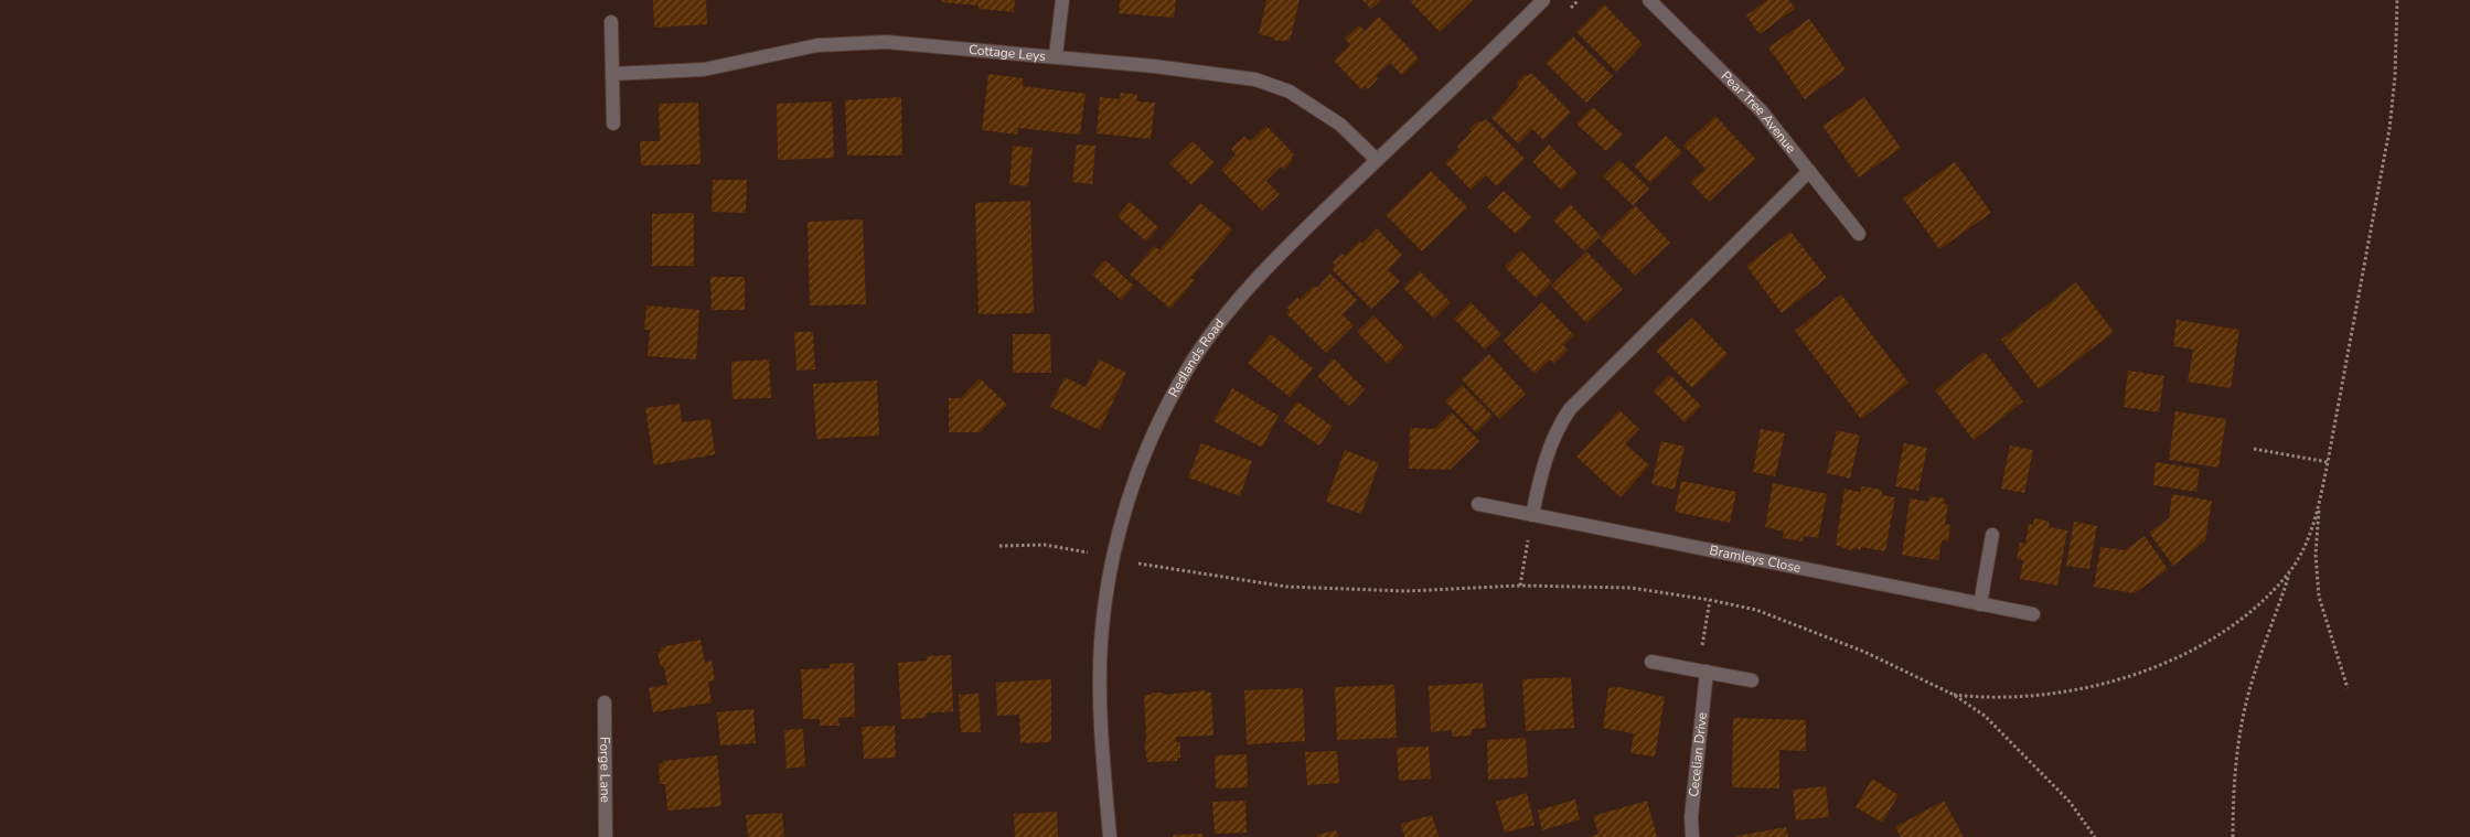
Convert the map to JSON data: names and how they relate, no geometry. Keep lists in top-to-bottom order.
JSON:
{
  "streets": {
    "street": [
      "Cottage Leys",
      "Pear Tree Avenue",
      "Redlands Road",
      "Bramleys Close",
      "Cecelian Drive",
      "Forge Lane"
    ]
  },
  "crossings": [
    ["Cottage Leys", "Redlands Road"]
  ]
}
